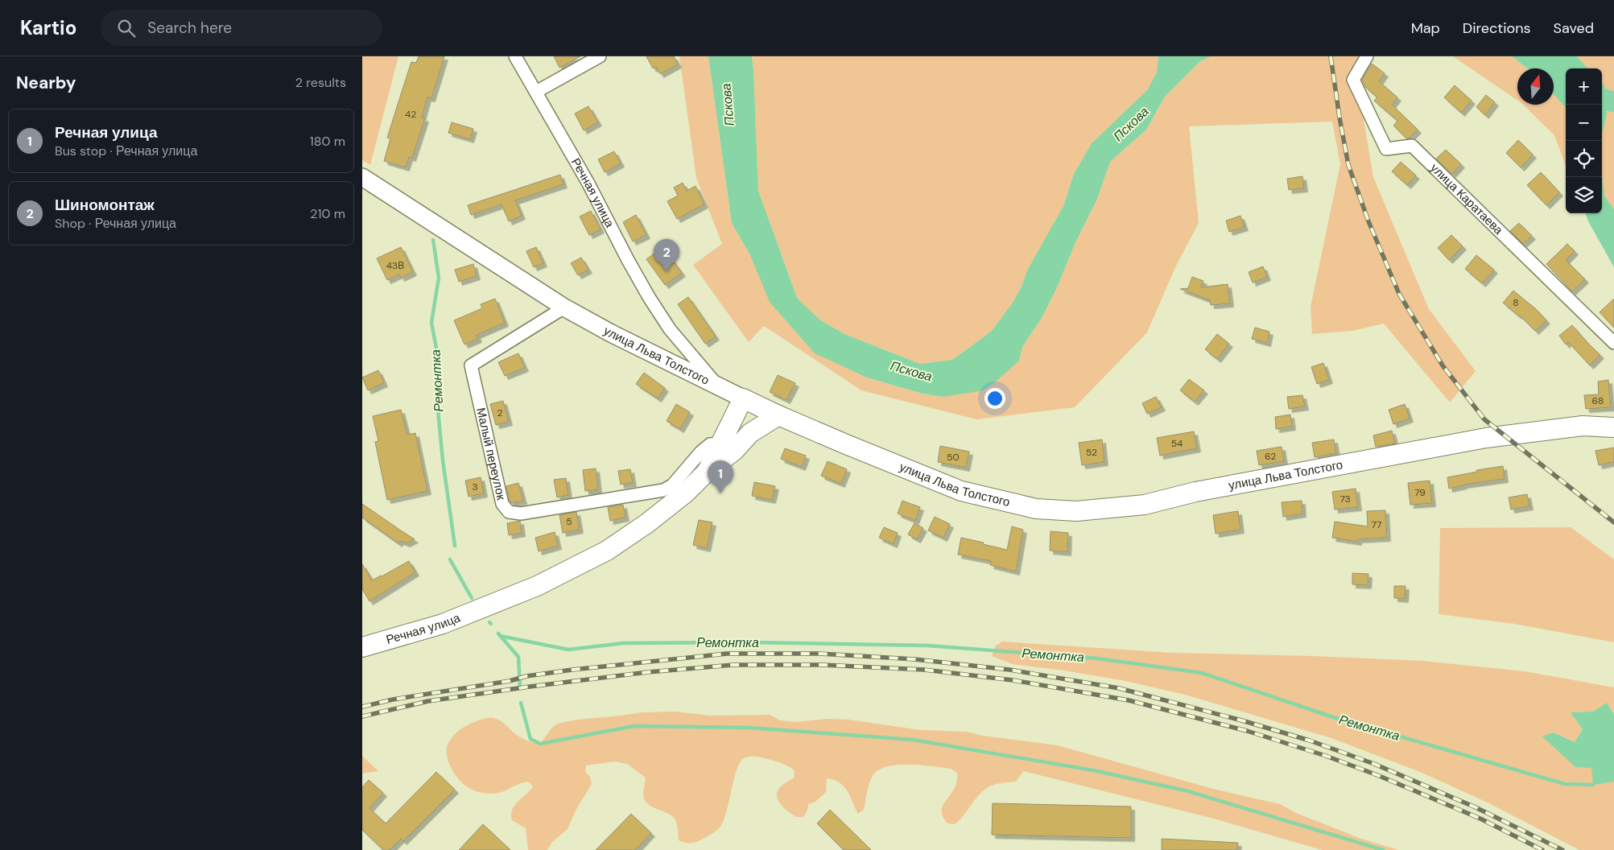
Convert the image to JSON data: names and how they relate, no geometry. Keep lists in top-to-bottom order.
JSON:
{
  "streets": {
    "main road": ["Речная улица", "улица Льва Толстого"],
    "street": ["улица Каратаева", "Малый переулок"]
  },
  "crossings": [
    ["Речная улица", "улица Льва Толстого"],
    ["улица Льва Толстого", "Малый переулок"]
  ],
  "water": ["Пскова", "Ремонтка"],
  "house_numbers": [
    "42",
    "43В",
    "8",
    "68",
    "2",
    "54",
    "52",
    "62",
    "50",
    "3",
    "79",
    "73",
    "5",
    "77"
  ],
  "north": "top",
  "page": {
    "header": "Kartio",
    "search": "Search here",
    "nav": ["Map", "Directions", "Saved"],
    "heading": ["Nearby", "2 results"],
    "map_buttons": ["+", "−"],
    "list": [
      {
        "mark": "1",
        "name": "Речная улица",
        "note": "Bus stop · Речная улица",
        "value": "180 m"
      },
      {
        "mark": "2",
        "name": "Шиномонтаж",
        "note": "Shop · Речная улица",
        "value": "210 m"
      }
    ],
    "pins": ["2", "1"]
  }
}
